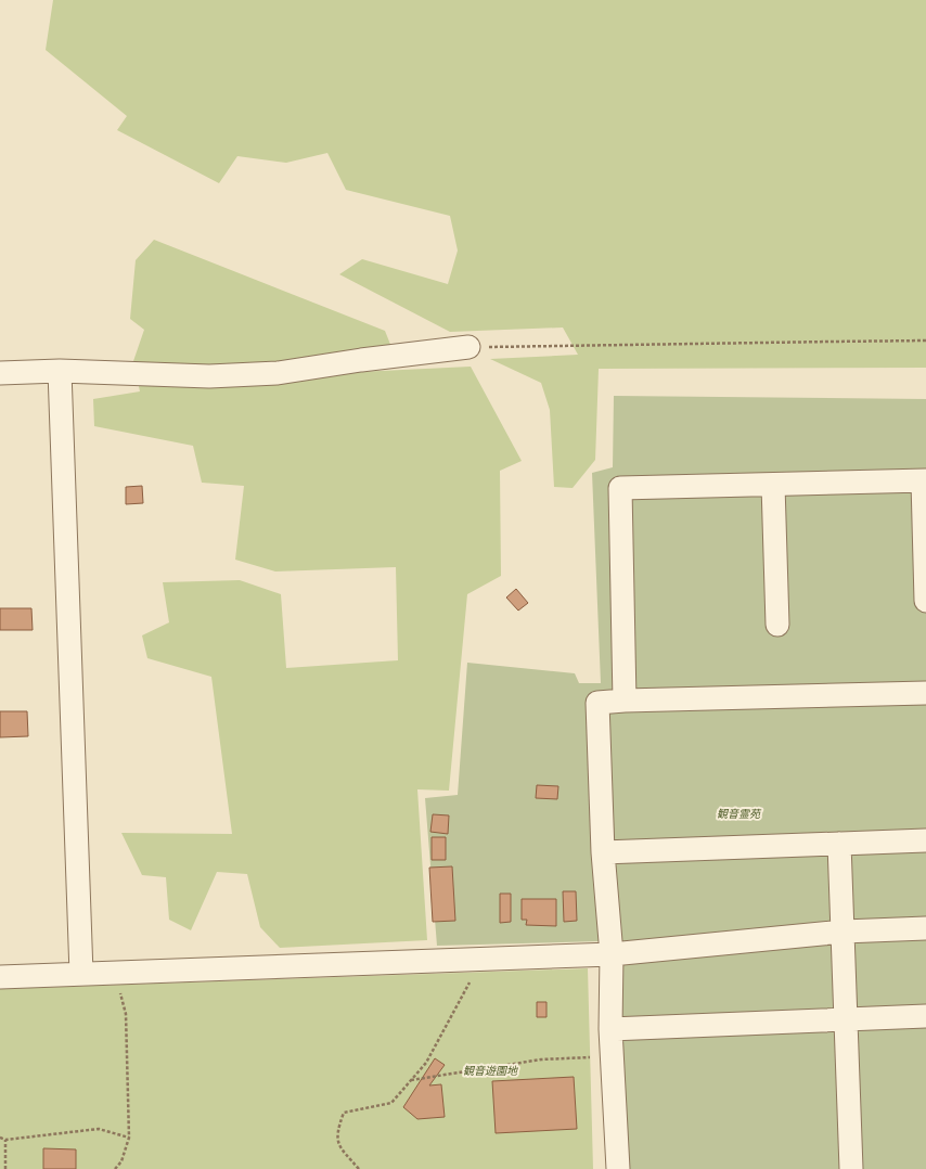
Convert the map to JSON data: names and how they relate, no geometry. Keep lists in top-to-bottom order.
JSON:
{
  "parks": ["観音霊苑", "観音遊園地"]
}
